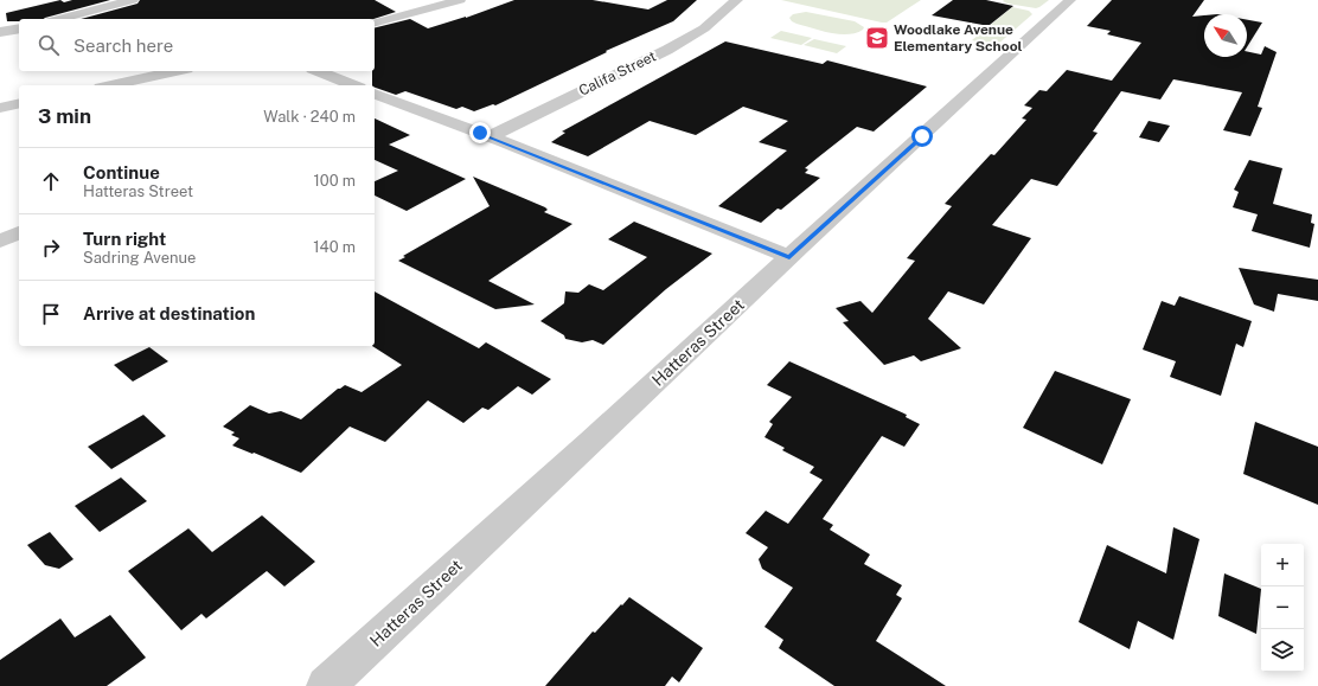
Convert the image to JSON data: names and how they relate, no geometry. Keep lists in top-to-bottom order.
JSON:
{
  "streets": {
    "street": ["Califa Street", "Hatteras Street"]
  },
  "places": {
    "school or university": ["Woodlake Avenue Elementary School"]
  },
  "north": "top left",
  "page": {
    "search": "Search here",
    "heading": ["3 min", "Walk · 240 m"],
    "list": [
      ["Continue", "Hatteras Street", "100 m"],
      ["Turn right", "Sadring Avenue", "140 m"],
      "Arrive at destination"
    ],
    "map_buttons": ["+", "−"]
  }
}
